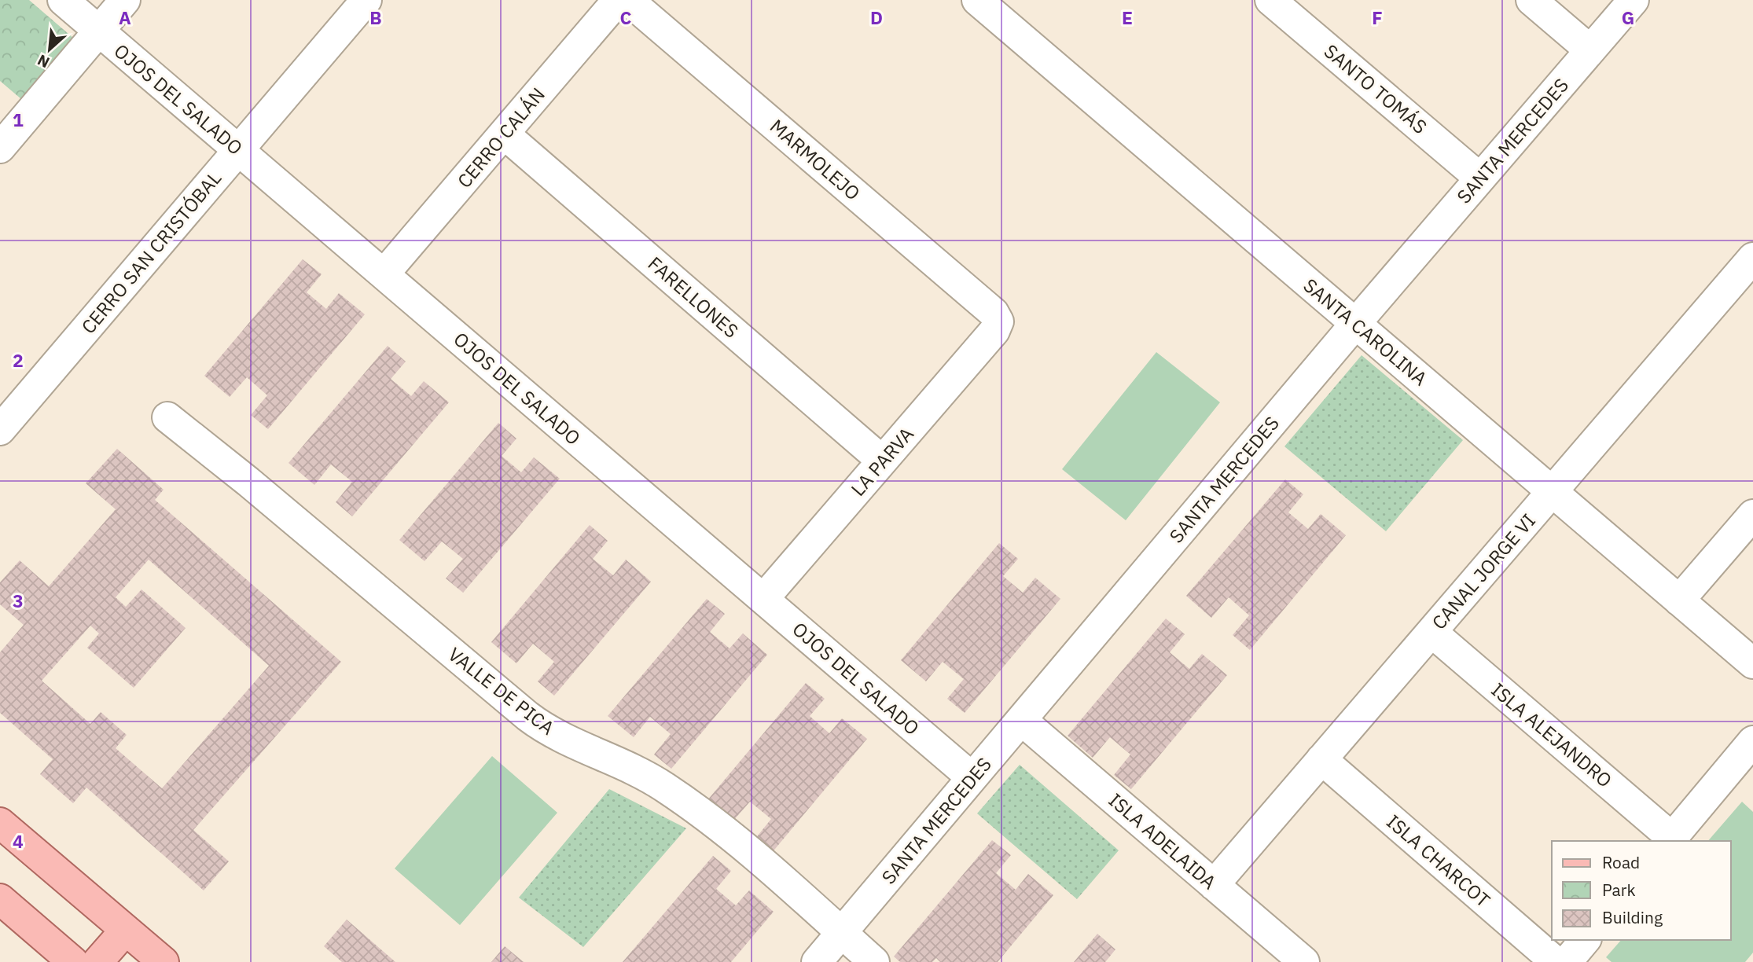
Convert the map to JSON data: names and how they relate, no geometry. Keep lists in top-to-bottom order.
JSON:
{
  "streets": {
    "street": [
      "SANTO TOMÁS",
      "OJOS DEL SALADO",
      "CERRO CALÁN",
      "SANTA MERCEDES",
      "MARMOLEJO",
      "CERRO SAN CRISTÓBAL",
      "FARELLONES",
      "SANTA CAROLINA",
      "LA PARVA",
      "CANAL JORGE VI",
      "VALLE DE PICA",
      "ISLA ALEJANDRO",
      "ISLA ADELAIDA",
      "ISLA CHARCOT"
    ]
  },
  "crossings": [
    ["SANTO TOMÁS", "SANTA MERCEDES"],
    ["OJOS DEL SALADO", "CERRO CALÁN"],
    ["OJOS DEL SALADO", "SANTA MERCEDES"],
    ["OJOS DEL SALADO", "CERRO SAN CRISTÓBAL"],
    ["OJOS DEL SALADO", "LA PARVA"],
    ["CERRO CALÁN", "FARELLONES"],
    ["SANTA MERCEDES", "SANTA CAROLINA"],
    ["SANTA MERCEDES", "VALLE DE PICA"],
    ["SANTA MERCEDES", "ISLA ADELAIDA"],
    ["MARMOLEJO", "LA PARVA"],
    ["FARELLONES", "LA PARVA"],
    ["SANTA CAROLINA", "CANAL JORGE VI"],
    ["CANAL JORGE VI", "ISLA ALEJANDRO"],
    ["CANAL JORGE VI", "ISLA ADELAIDA"],
    ["CANAL JORGE VI", "ISLA CHARCOT"]
  ],
  "legend": ["Road", "Park", "Building"],
  "north": "bottom left",
  "grid": {
    "columns": [
      "A",
      "B",
      "C",
      "D",
      "E",
      "F",
      "G"
    ],
    "rows": [
      "1",
      "2",
      "3",
      "4"
    ]
  }
}
